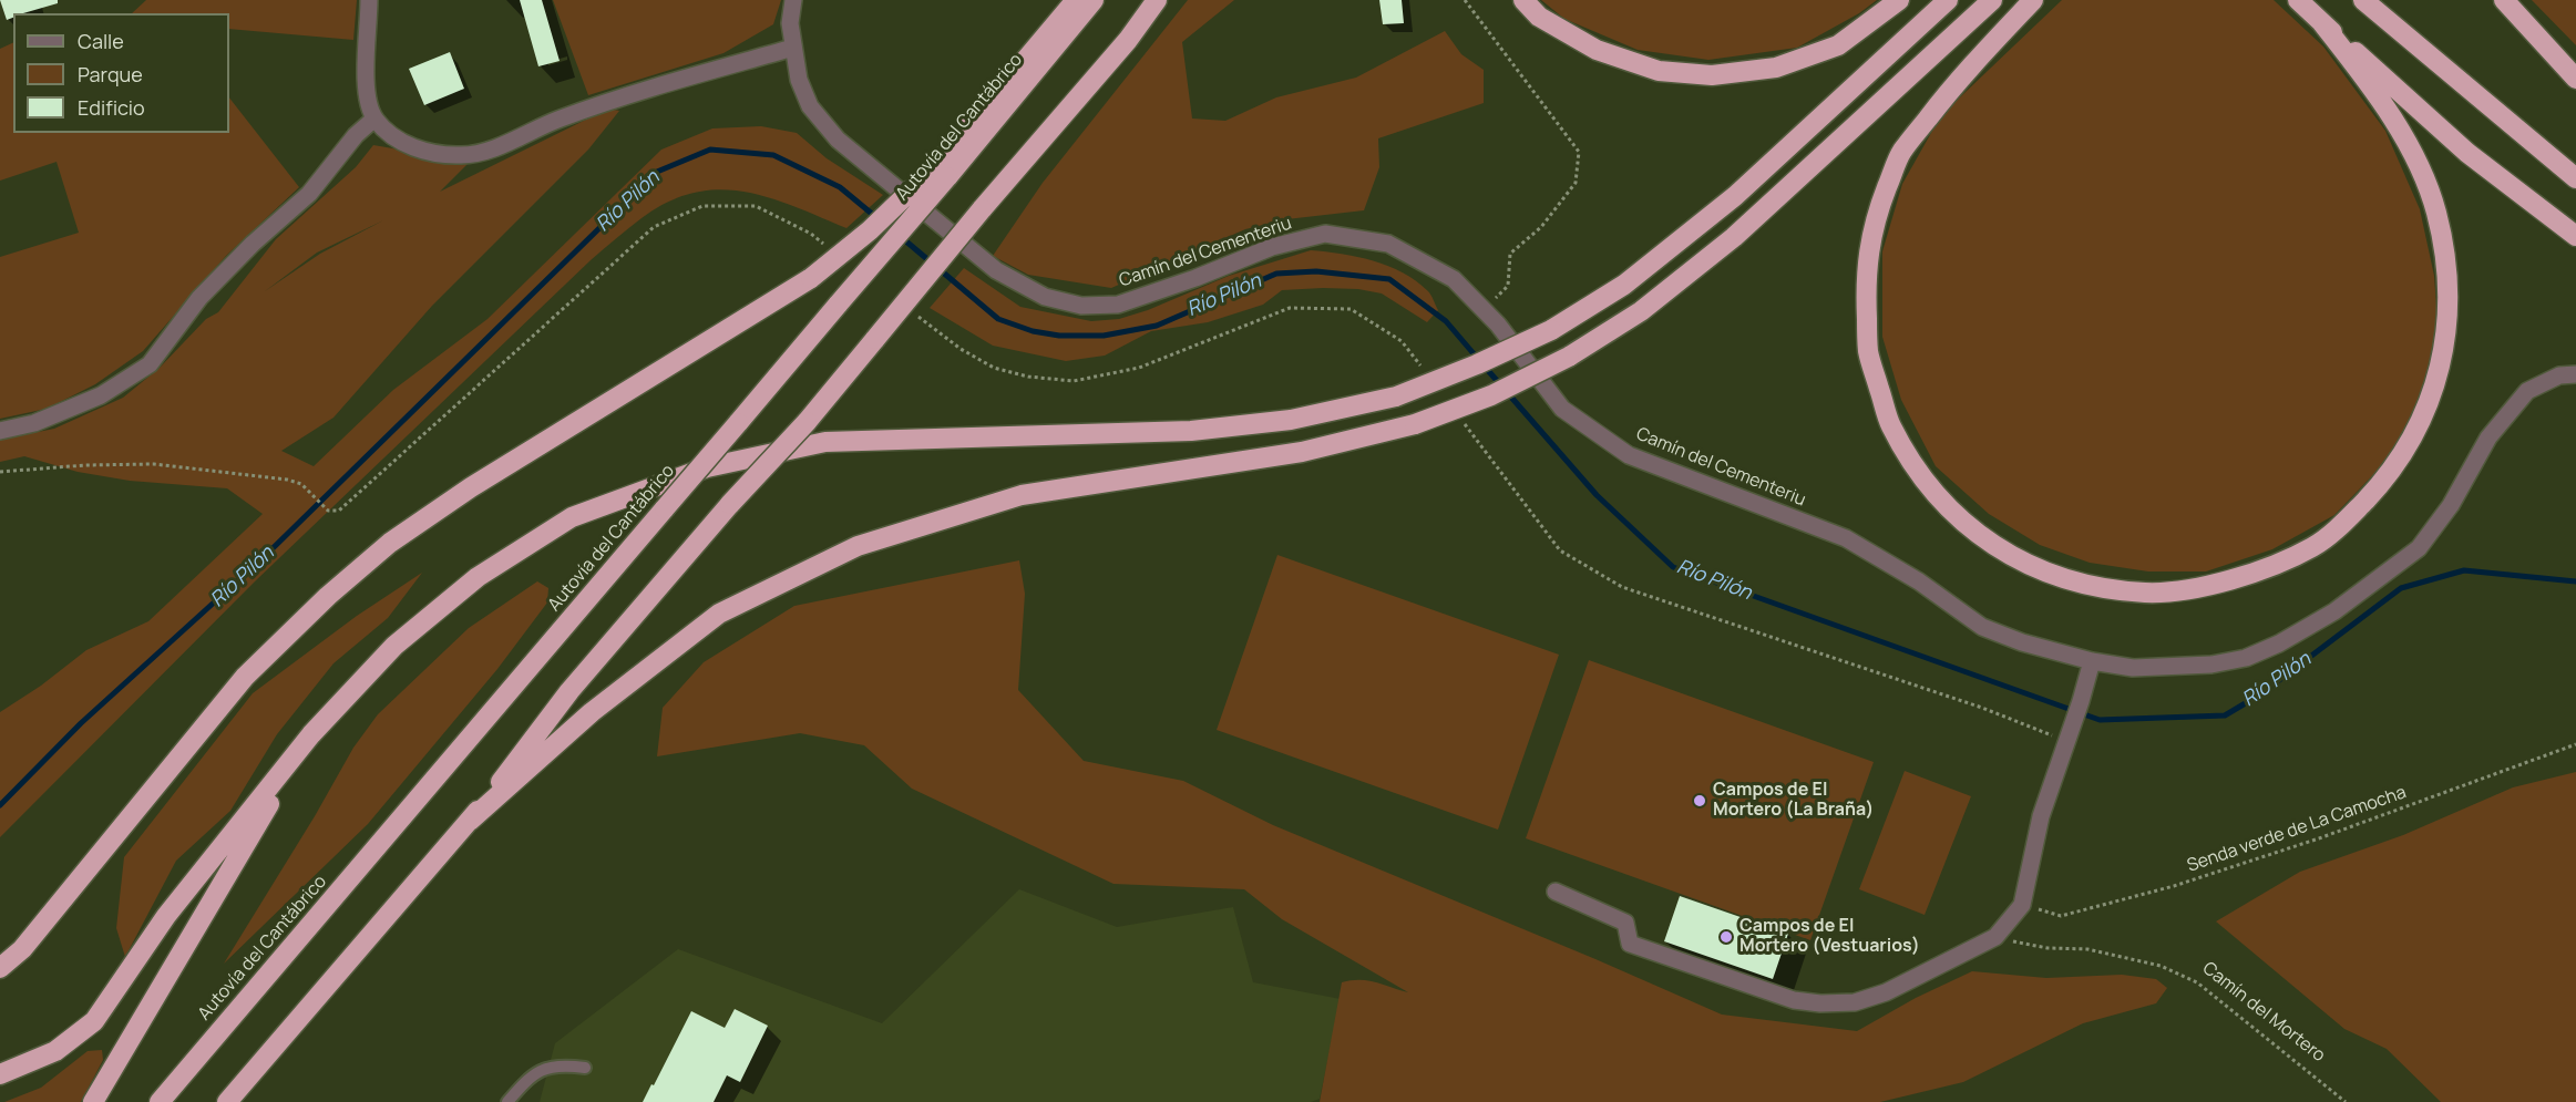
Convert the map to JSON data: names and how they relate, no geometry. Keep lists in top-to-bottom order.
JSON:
{
  "streets": {
    "highway": ["Autovía del Cantábrico"],
    "street": ["Camín del Cementeriu"],
    "path": ["Senda verde de La Camocha", "Camín del Mortero"]
  },
  "water": ["Río Pilón"],
  "places": ["Campos de El Mortero (La Braña)", "Campos de El Mortero (Vestuarios)"],
  "legend": ["Calle", "Parque", "Edificio"]
}
